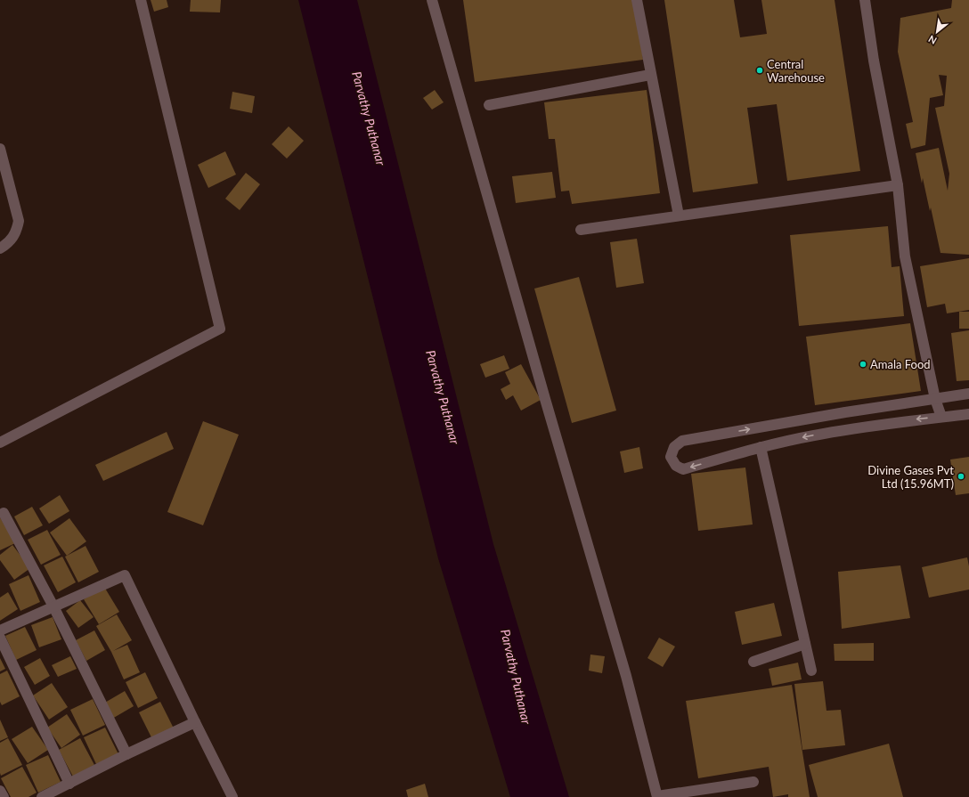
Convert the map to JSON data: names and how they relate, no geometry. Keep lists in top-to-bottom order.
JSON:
{
  "water": ["Parvathy Puthanar"],
  "places": ["Central Warehouse", "Amala Food", "Divine Gases Pvt Ltd (15.96MT)"],
  "north": "bottom left"
}
